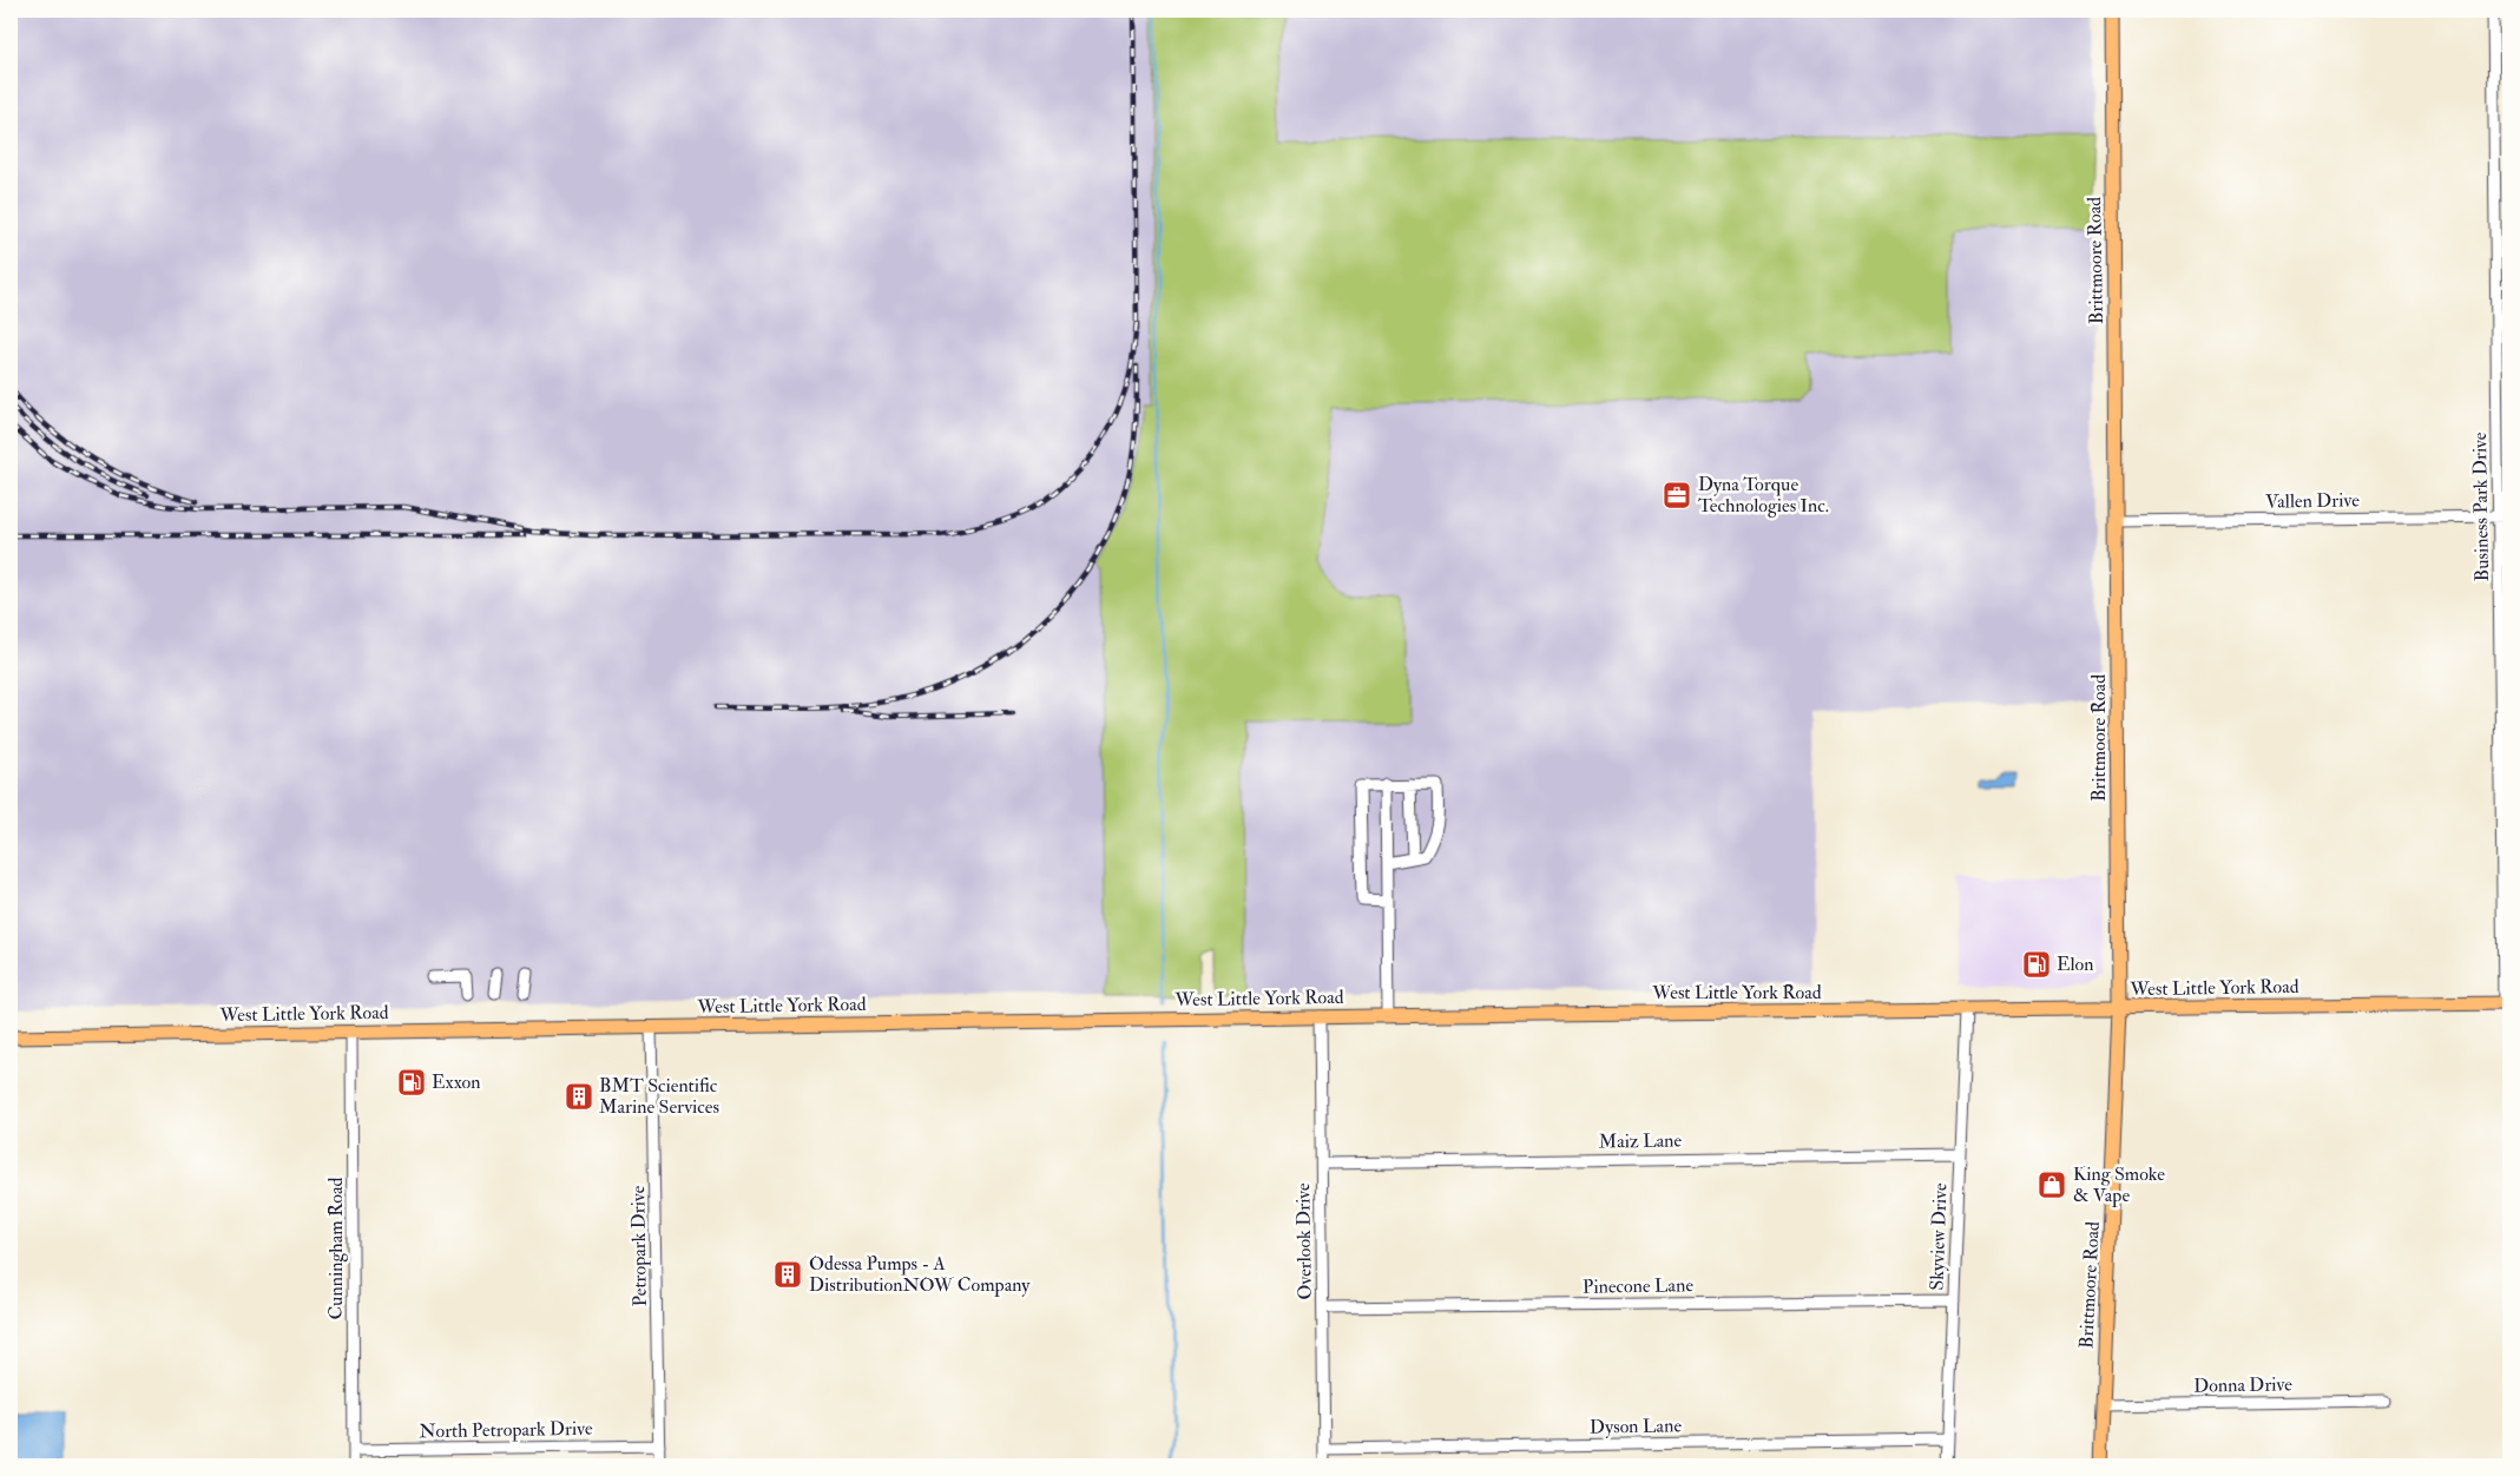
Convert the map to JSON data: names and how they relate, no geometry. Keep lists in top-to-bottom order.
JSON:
{
  "streets": {
    "main road": ["Brittmoore Road", "West Little York Road"],
    "street": [
      "Vallen Drive",
      "Business Park Drive",
      "Maiz Lane",
      "Skyview Drive",
      "Overlook Drive",
      "Petropark Drive",
      "Cunningham Road",
      "Pinecone Lane",
      "Donna Drive",
      "Dyson Lane",
      "North Petropark Drive"
    ]
  },
  "crossings": [
    ["Brittmoore Road", "Vallen Drive"],
    ["Brittmoore Road", "West Little York Road"],
    ["Brittmoore Road", "Donna Drive"],
    ["Vallen Drive", "Business Park Drive"],
    ["Business Park Drive", "West Little York Road"],
    ["West Little York Road", "Skyview Drive"],
    ["West Little York Road", "Overlook Drive"],
    ["West Little York Road", "Petropark Drive"],
    ["West Little York Road", "Cunningham Road"],
    ["Maiz Lane", "Skyview Drive"],
    ["Maiz Lane", "Overlook Drive"],
    ["Skyview Drive", "Pinecone Lane"],
    ["Skyview Drive", "Dyson Lane"],
    ["Overlook Drive", "Pinecone Lane"],
    ["Overlook Drive", "Dyson Lane"],
    ["Petropark Drive", "North Petropark Drive"],
    ["Cunningham Road", "North Petropark Drive"]
  ],
  "places": {
    "office": ["Dyna Torque Technologies Inc."],
    "fuel station": ["Elon", "Exxon"],
    "building": ["BMT Scientific Marine Services", "Odessa Pumps - A DistributionNOW Company"],
    "shop": ["King Smoke & Vape"]
  }
}
